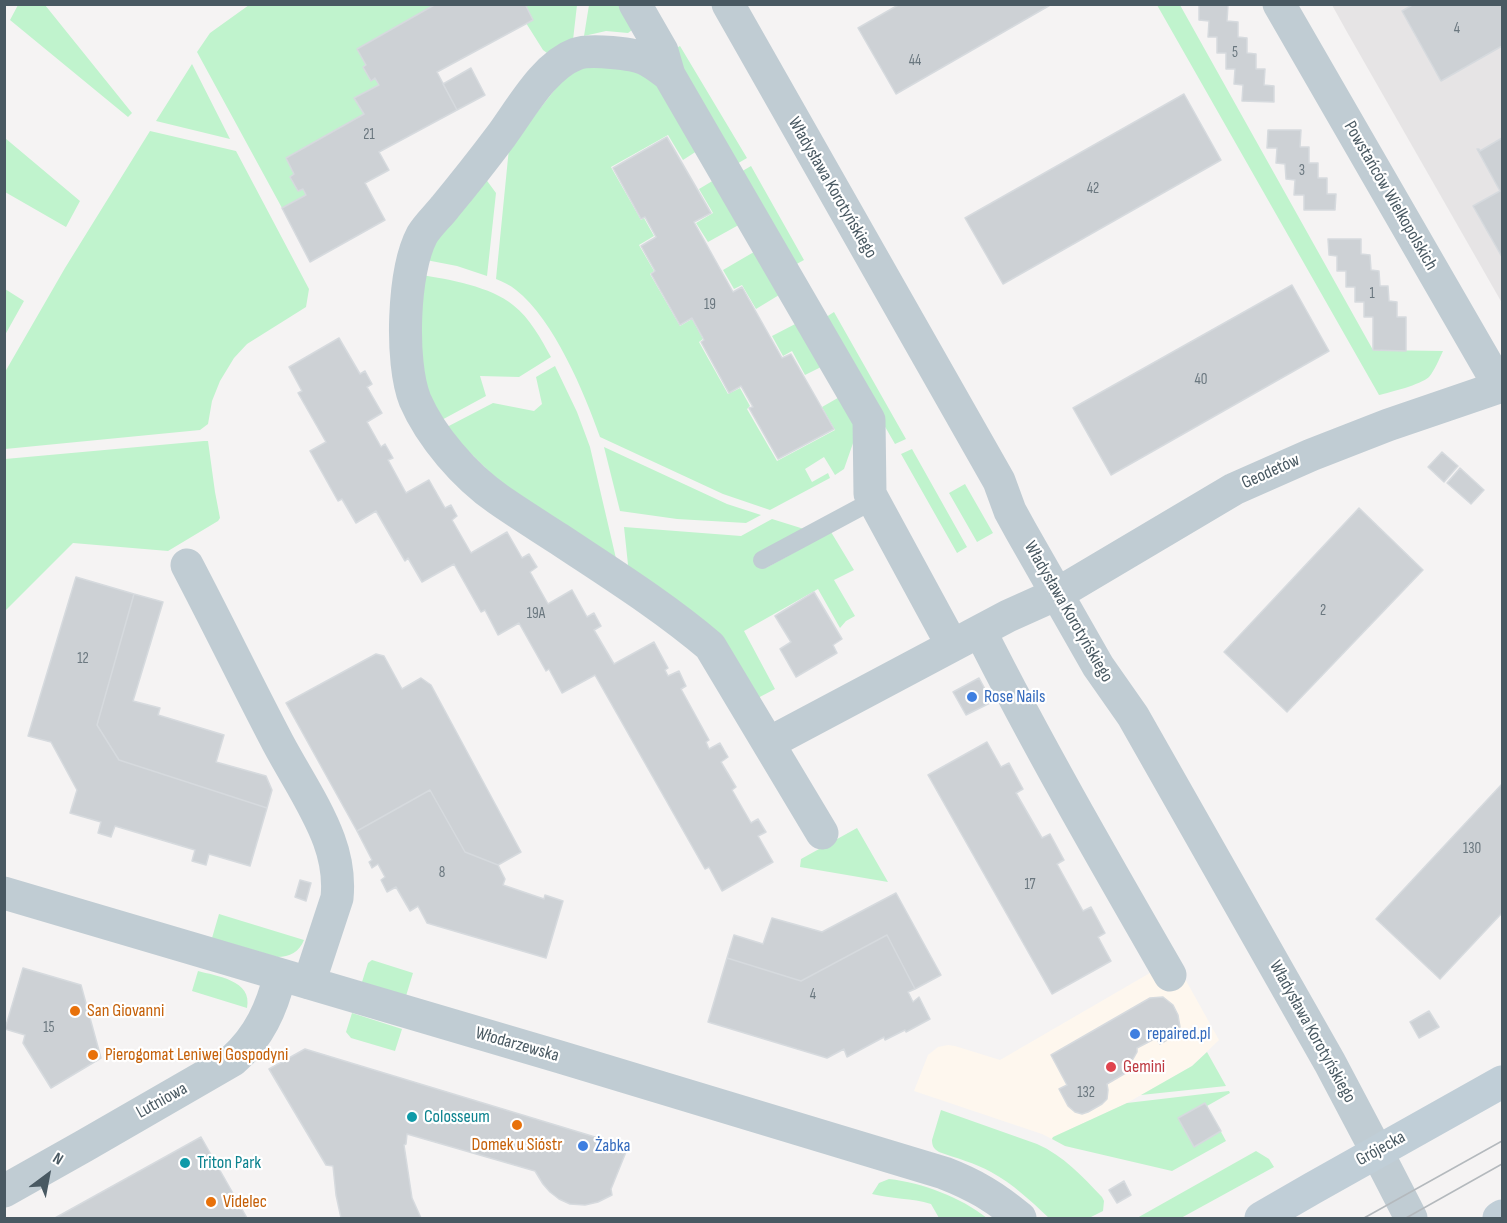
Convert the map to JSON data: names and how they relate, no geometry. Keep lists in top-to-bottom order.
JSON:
{
  "streets": {
    "main road": ["Grójecka"],
    "street": [
      "Władysława Korotyńskiego",
      "Powstańców Wielkopolskich",
      "Geodetów",
      "Włodarzewska",
      "Lutniowa"
    ]
  },
  "crossings": [
    ["Władysława Korotyńskiego", "Geodetów"],
    ["Władysława Korotyńskiego", "Grójecka"],
    ["Powstańców Wielkopolskich", "Geodetów"],
    ["Włodarzewska", "Lutniowa"]
  ],
  "places": [
    "Rose Nails",
    "San Giovanni",
    "repaired.pl",
    "Pierogomat Leniwej Gospodyni",
    "Gemini",
    "Colosseum",
    "Domek u Sióstr",
    "Żabka",
    "Triton Park",
    "Videlec"
  ],
  "house_numbers": [
    "4",
    "5",
    "44",
    "21",
    "3",
    "42",
    "1",
    "19",
    "40",
    "2",
    "19A",
    "12",
    "130",
    "8",
    "17",
    "4",
    "15",
    "132"
  ],
  "north": "top right"
}
